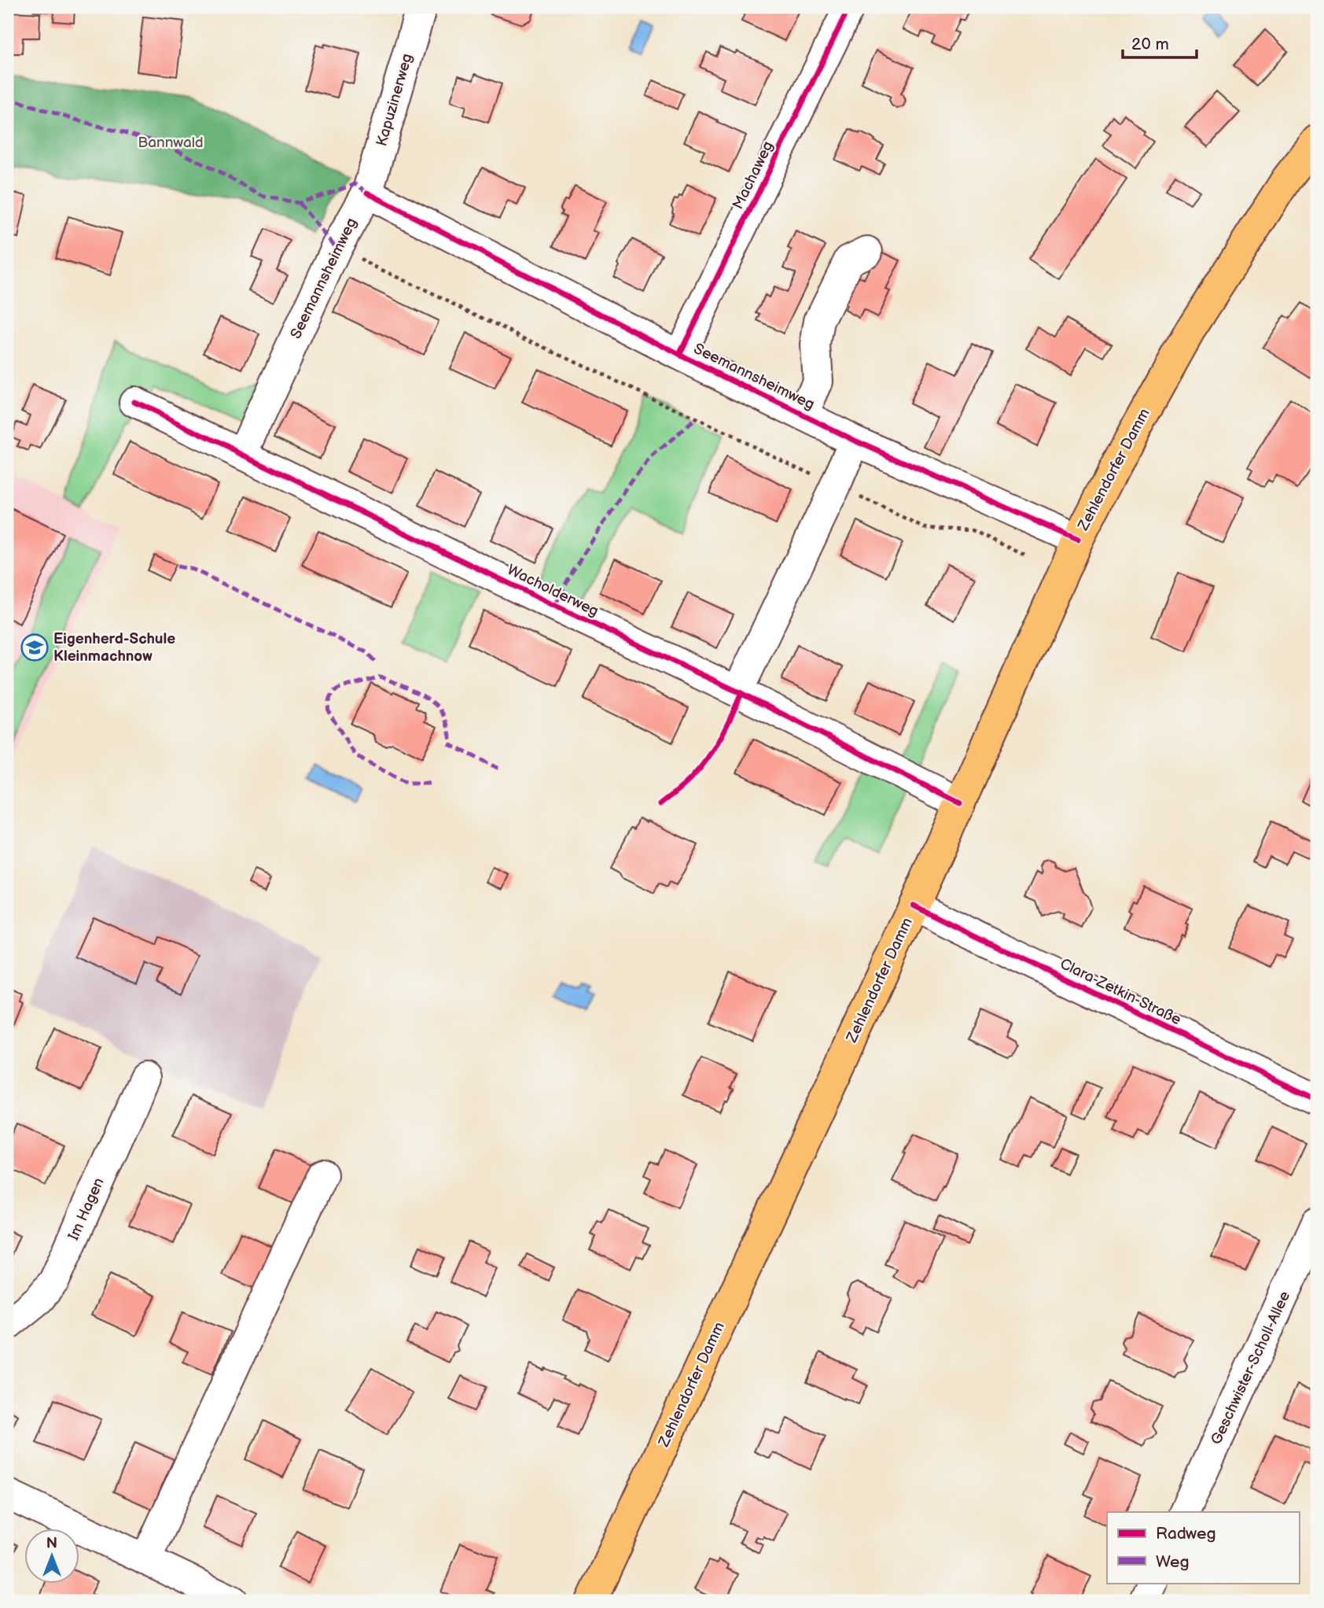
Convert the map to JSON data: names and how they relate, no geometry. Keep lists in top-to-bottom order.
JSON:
{
  "streets": {
    "main road": ["Zehlendorfer Damm"],
    "street": [
      "Kapuzinerweg",
      "Machaweg",
      "Seemannsheimweg",
      "Wacholderweg",
      "Clara-Zetkin-Straße",
      "Im Hagen",
      "Geschwister-Scholl-Allee"
    ]
  },
  "crossings": [
    ["Kapuzinerweg", "Seemannsheimweg"],
    ["Machaweg", "Seemannsheimweg"],
    ["Seemannsheimweg", "Zehlendorfer Damm"],
    ["Seemannsheimweg", "Wacholderweg"],
    ["Zehlendorfer Damm", "Wacholderweg"],
    ["Zehlendorfer Damm", "Clara-Zetkin-Straße"]
  ],
  "parks": ["Bannwald"],
  "places": {
    "school or university": ["Eigenherd-Schule Kleinmachnow"]
  },
  "legend": ["Radweg", "Weg"],
  "scale_bar": "20 m",
  "north": "top"
}
